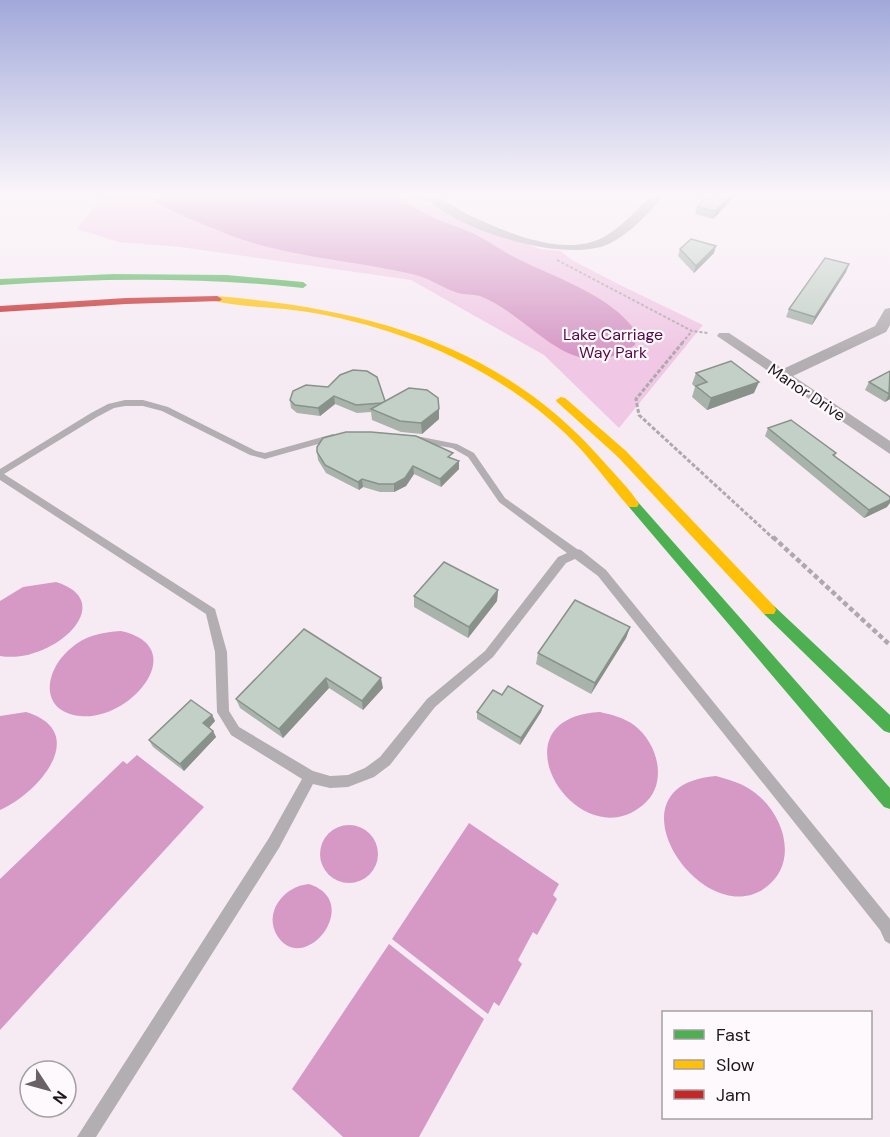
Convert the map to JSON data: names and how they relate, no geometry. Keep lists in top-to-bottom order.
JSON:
{
  "streets": {
    "street": ["Manor Drive"]
  },
  "parks": ["Lake Carriage Way Park"],
  "legend": ["Fast", "Slow", "Jam"],
  "north": "bottom right"
}
